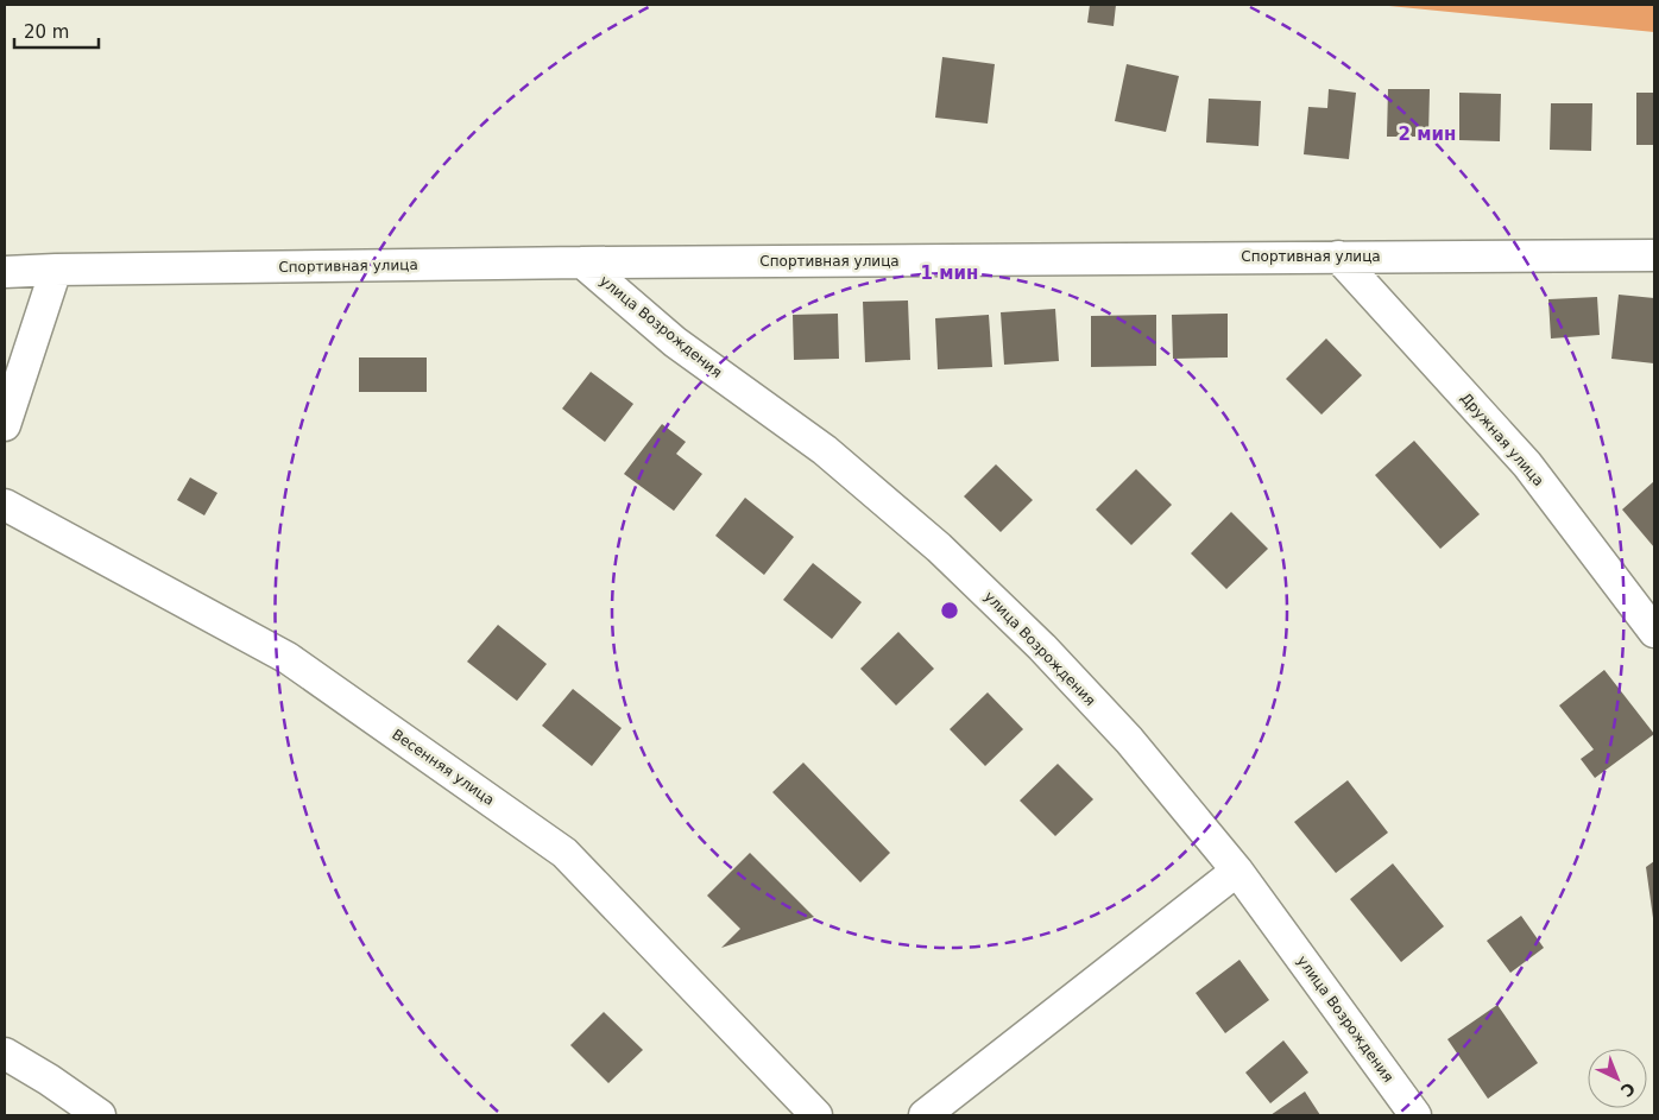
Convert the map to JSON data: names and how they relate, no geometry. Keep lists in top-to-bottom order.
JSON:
{
  "streets": {
    "street": [
      "Спортивная улица",
      "улица Возрождения",
      "Дружная улица",
      "Весенняя улица"
    ]
  },
  "crossings": [
    ["Спортивная улица", "улица Возрождения"],
    ["Спортивная улица", "Дружная улица"]
  ],
  "scale_bar": "20 m",
  "north": "bottom right",
  "rings": ["2 мин", "1 мин"]
}
